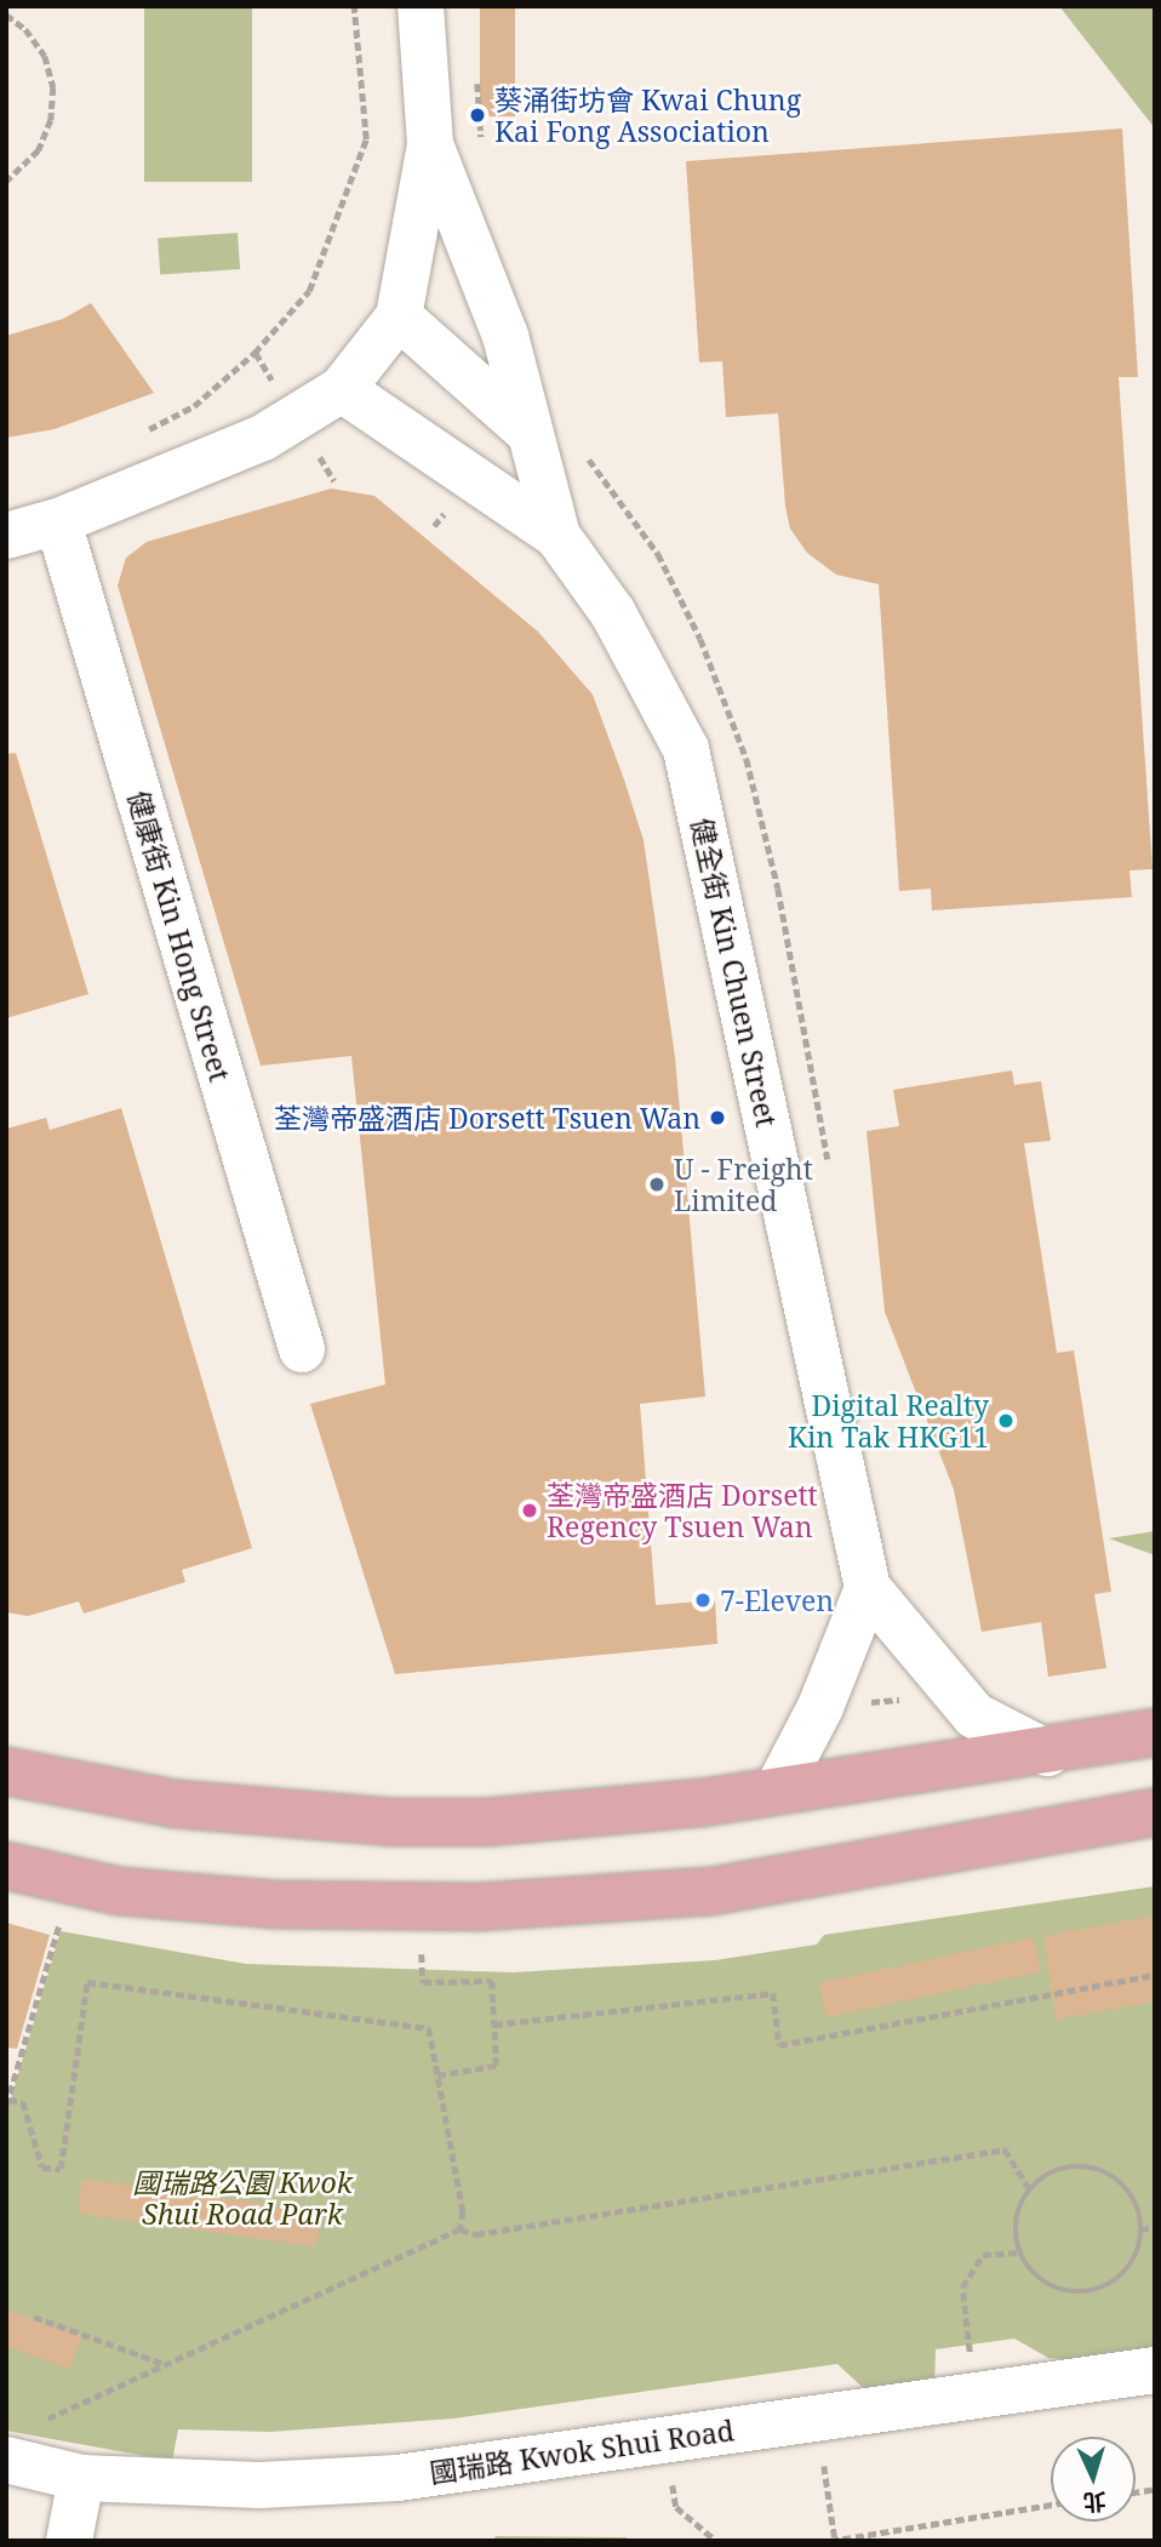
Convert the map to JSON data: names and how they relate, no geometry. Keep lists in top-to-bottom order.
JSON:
{
  "streets": {
    "street": ["健康街 Kin Hong Street", "健全街 Kin Chuen Street", "國瑞路 Kwok Shui Road"]
  },
  "parks": ["國瑞路公園 Kwok Shui Road Park"],
  "places": [
    "葵涌街坊會 Kwai Chung Kai Fong Association",
    "荃灣帝盛酒店 Dorsett Tsuen Wan",
    "U - Freight Limited",
    "Digital Realty Kin Tak HKG11",
    "荃灣帝盛酒店 Dorsett Regency Tsuen Wan",
    "7-Eleven"
  ],
  "north": "bottom"
}
